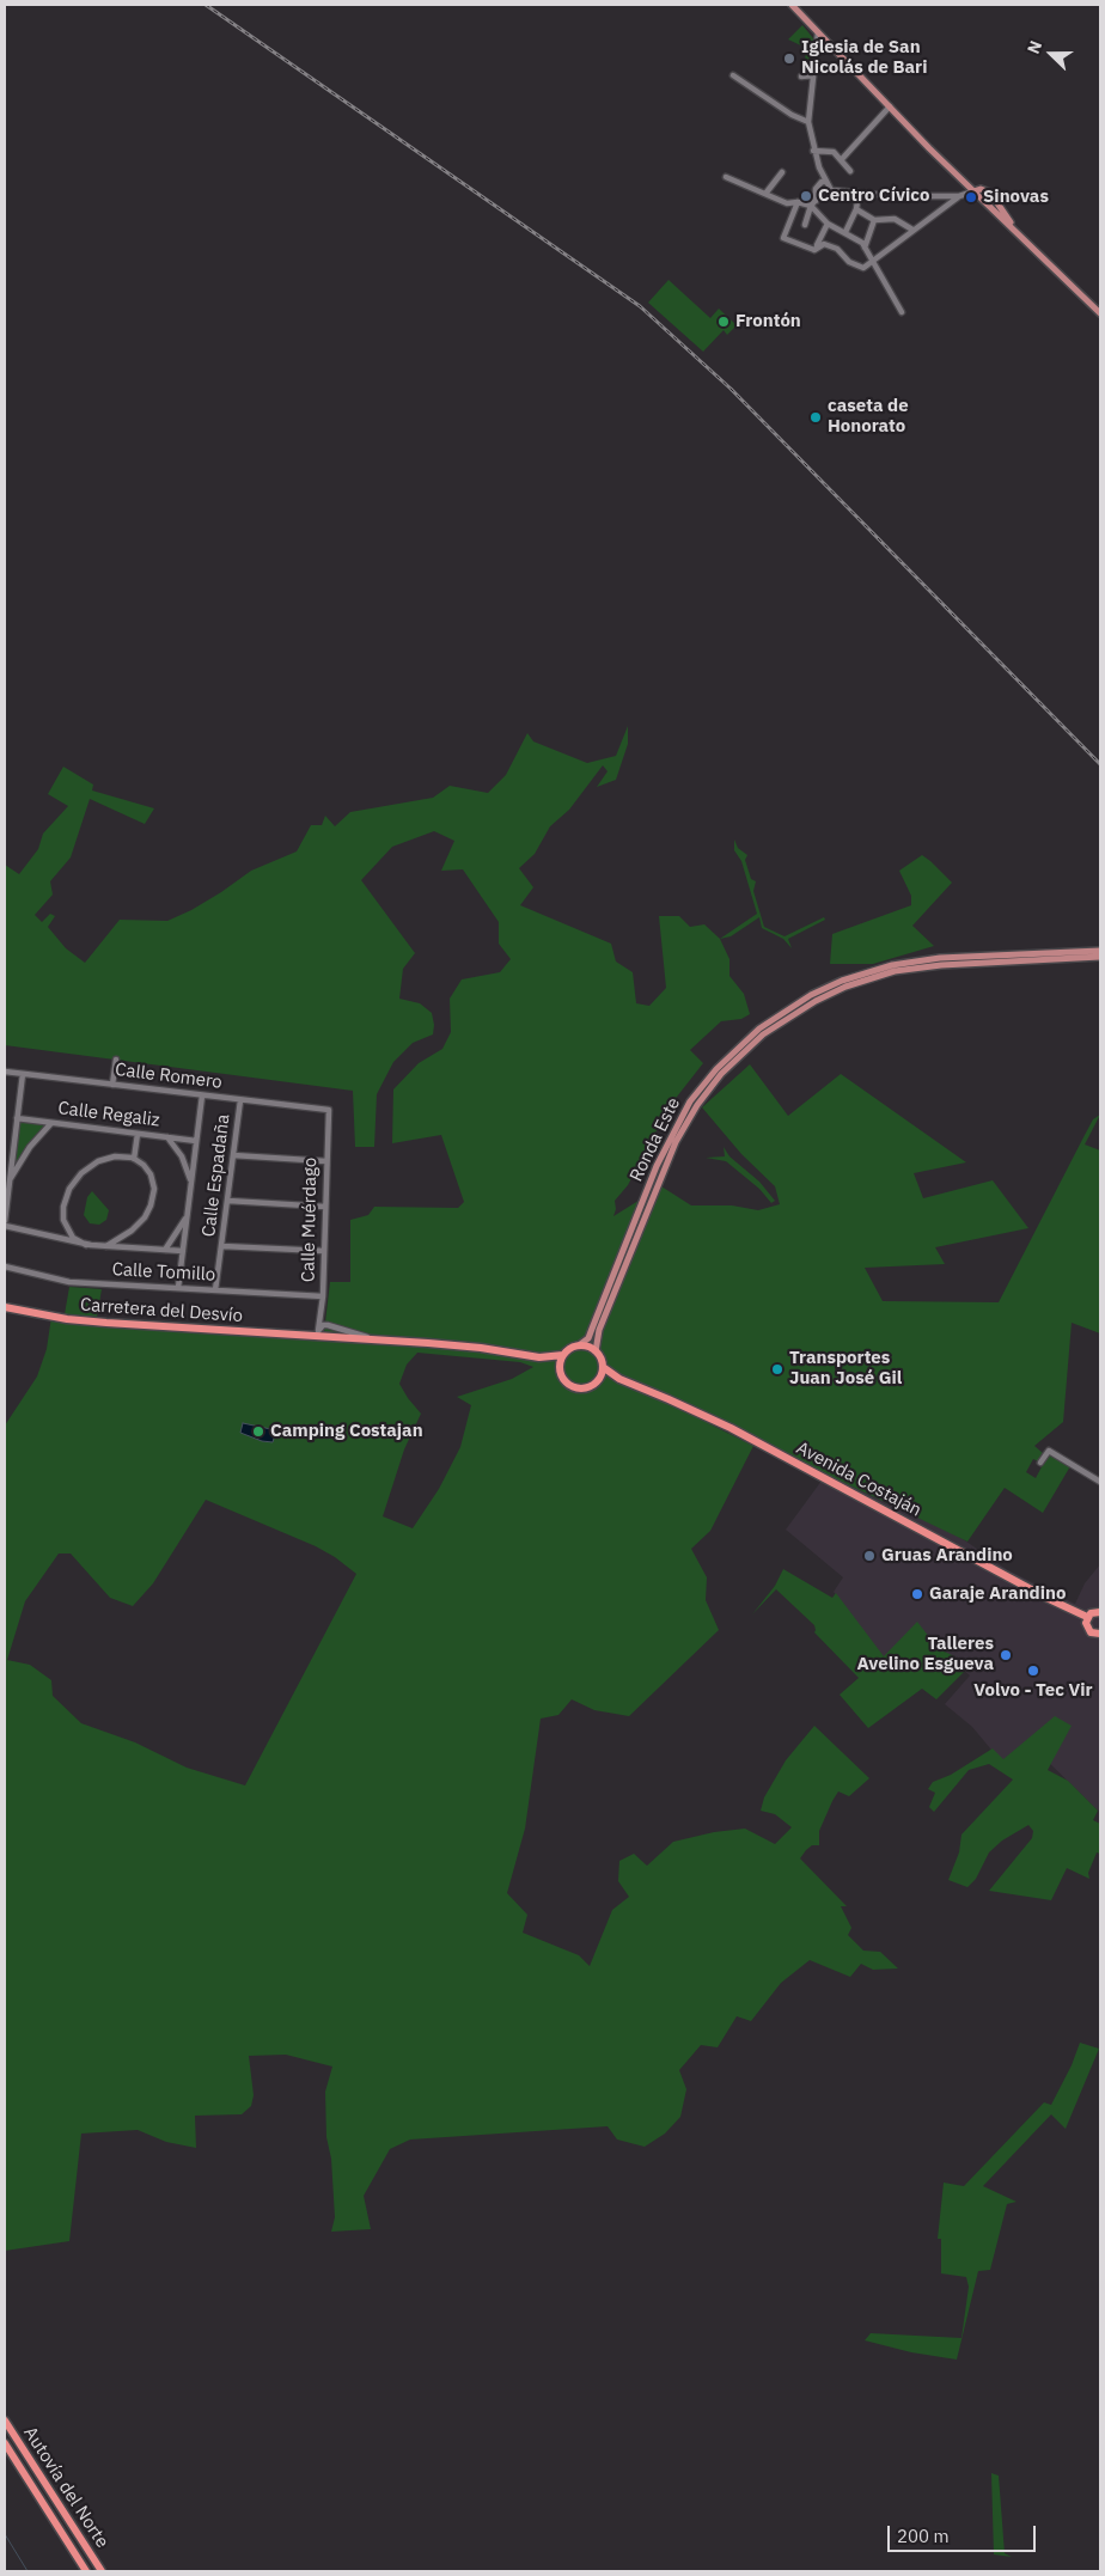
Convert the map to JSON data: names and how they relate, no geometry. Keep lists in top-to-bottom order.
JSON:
{
  "streets": {
    "highway": ["Carretera del Desvío", "Avenida Costaján", "Autovía del Norte"],
    "main road": ["Ronda Este"],
    "street": [
      "Calle Romero",
      "Calle Regaliz",
      "Calle Espadaña",
      "Calle Muérdago",
      "Calle Tomillo"
    ]
  },
  "crossings": [
    ["Calle Romero", "Calle Espadaña"],
    ["Calle Romero", "Calle Muérdago"],
    ["Ronda Este", "Carretera del Desvío"],
    ["Calle Espadaña", "Calle Tomillo"],
    ["Calle Muérdago", "Calle Tomillo"],
    ["Calle Muérdago", "Carretera del Desvío"]
  ],
  "places": [
    "Iglesia de San Nicolás de Bari",
    "Centro Cívico",
    "Sinovas",
    "Frontón",
    "caseta de Honorato",
    "Transportes Juan José Gil",
    "Camping Costajan",
    "Gruas Arandino",
    "Garaje Arandino",
    "Talleres Avelino Esgueva",
    "Volvo - Tec Vir"
  ],
  "scale_bar": "200 m",
  "north": "left"
}
